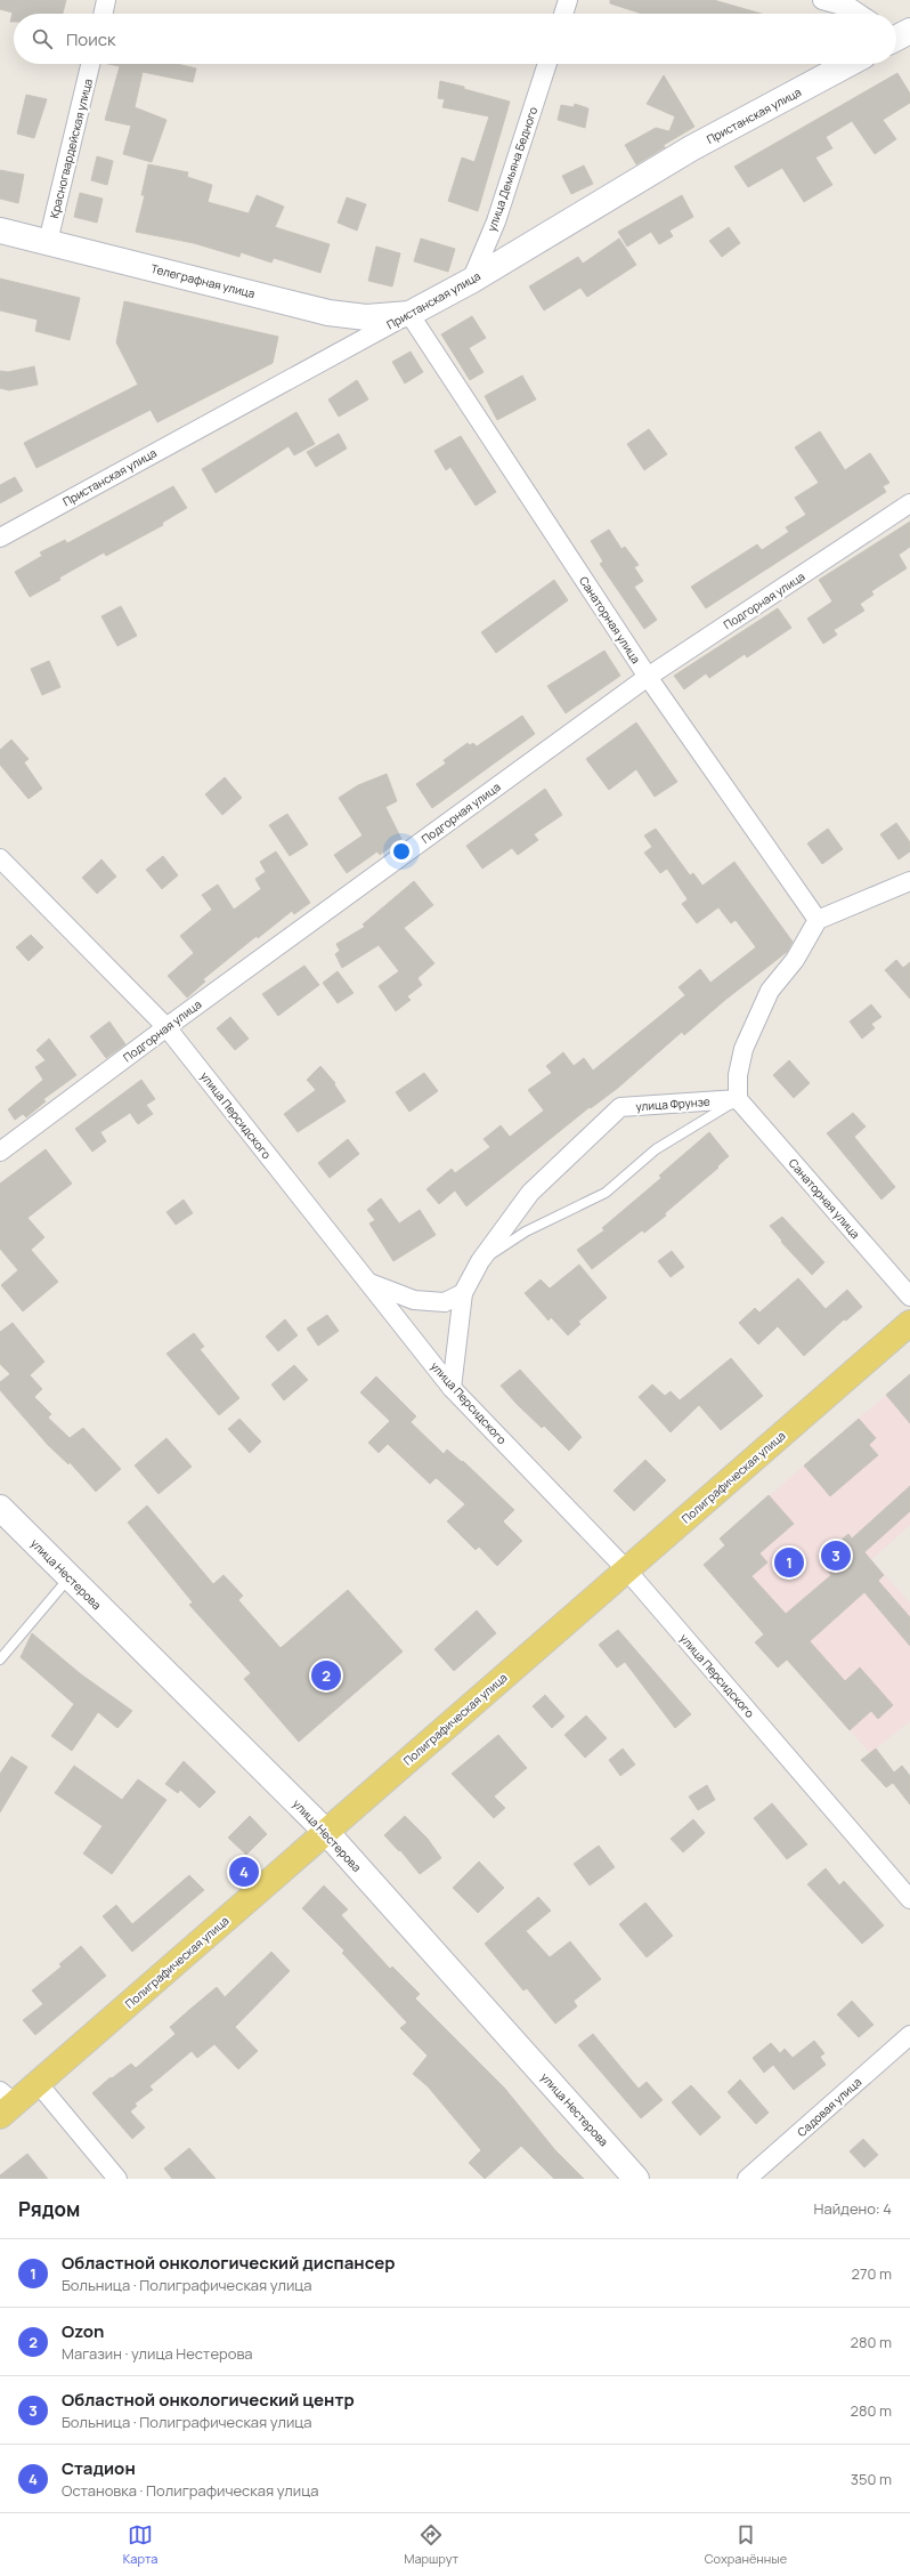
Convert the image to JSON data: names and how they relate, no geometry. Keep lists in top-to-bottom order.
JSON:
{
  "streets": {
    "main road": ["Полиграфическая улица"],
    "street": [
      "Пристанская улица",
      "Красногвардейская улица",
      "улица Демьяна Бедного",
      "Телеграфная улица",
      "Подгорная улица",
      "Санаторная улица",
      "улица Фрунзе",
      "улица Персидского",
      "улица Нестерова",
      "Садовая улица"
    ]
  },
  "crossings": [
    ["Пристанская улица", "улица Демьяна Бедного"],
    ["Пристанская улица", "Телеграфная улица"],
    ["Пристанская улица", "Санаторная улица"],
    ["Красногвардейская улица", "Телеграфная улица"],
    ["Телеграфная улица", "Санаторная улица"],
    ["Подгорная улица", "Санаторная улица"],
    ["Подгорная улица", "улица Персидского"],
    ["Санаторная улица", "улица Фрунзе"],
    ["улица Фрунзе", "улица Персидского"],
    ["улица Персидского", "Полиграфическая улица"],
    ["Полиграфическая улица", "улица Нестерова"]
  ],
  "page": {
    "search": "Поиск",
    "pins": [
      "3",
      "1",
      "2",
      "4"
    ],
    "heading": ["Рядом", "Найдено: 4"],
    "list": [
      {
        "mark": "1",
        "name": "Областной онкологический диспансер",
        "note": "Больница · Полиграфическая улица",
        "value": "270 m"
      },
      {
        "mark": "2",
        "name": "Ozon",
        "note": "Магазин · улица Нестерова",
        "value": "280 m"
      },
      {
        "mark": "3",
        "name": "Областной онкологический центр",
        "note": "Больница · Полиграфическая улица",
        "value": "280 m"
      },
      {
        "mark": "4",
        "name": "Стадион",
        "note": "Остановка · Полиграфическая улица",
        "value": "350 m"
      }
    ],
    "nav": ["Карта", "Маршрут", "Сохранённые"]
  }
}
